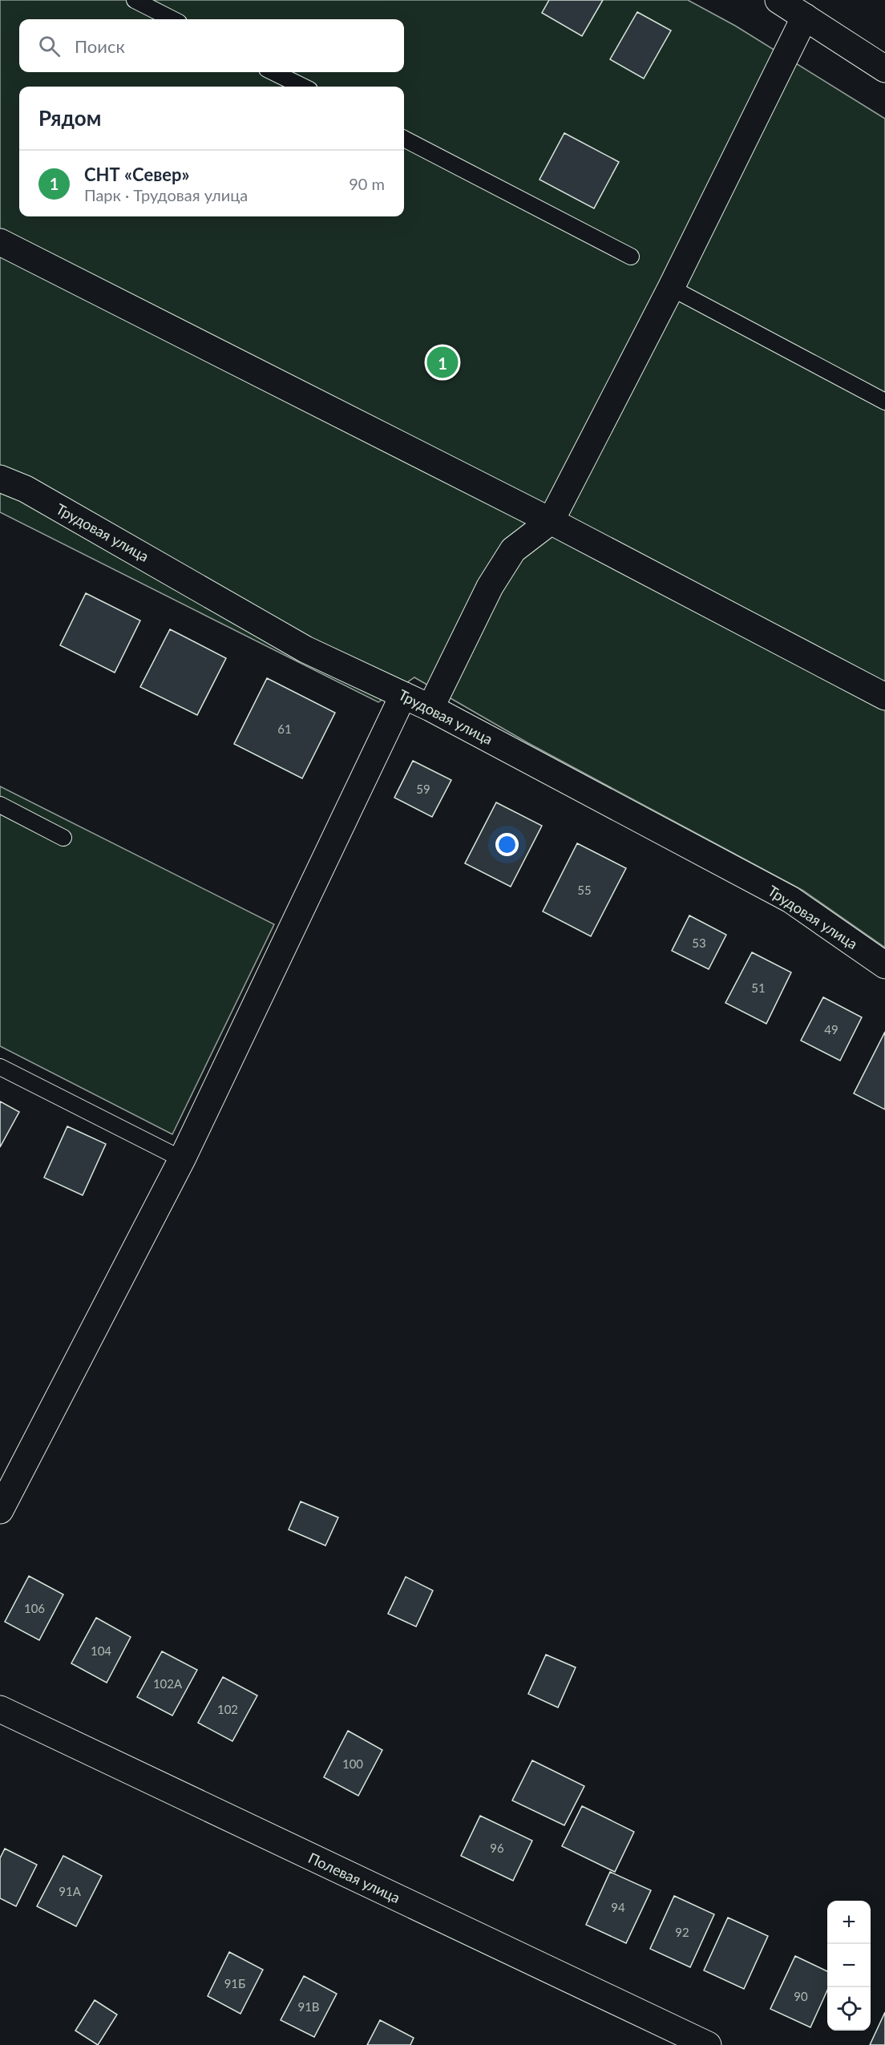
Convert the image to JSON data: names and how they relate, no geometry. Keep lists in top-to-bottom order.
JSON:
{
  "streets": {
    "street": ["Трудовая улица", "Полевая улица"]
  },
  "house_numbers": [
    "61",
    "59",
    "55",
    "53",
    "51",
    "49",
    "106",
    "104",
    "102А",
    "102",
    "100",
    "96",
    "91А",
    "94",
    "92",
    "91Б",
    "90",
    "91В"
  ],
  "page": {
    "search": "Поиск",
    "heading": "Рядом",
    "list": [
      {
        "mark": "1",
        "name": "СНТ «Север»",
        "note": "Парк · Трудовая улица",
        "value": "90 m"
      }
    ],
    "pins": "1",
    "map_buttons": ["+", "−"]
  }
}
